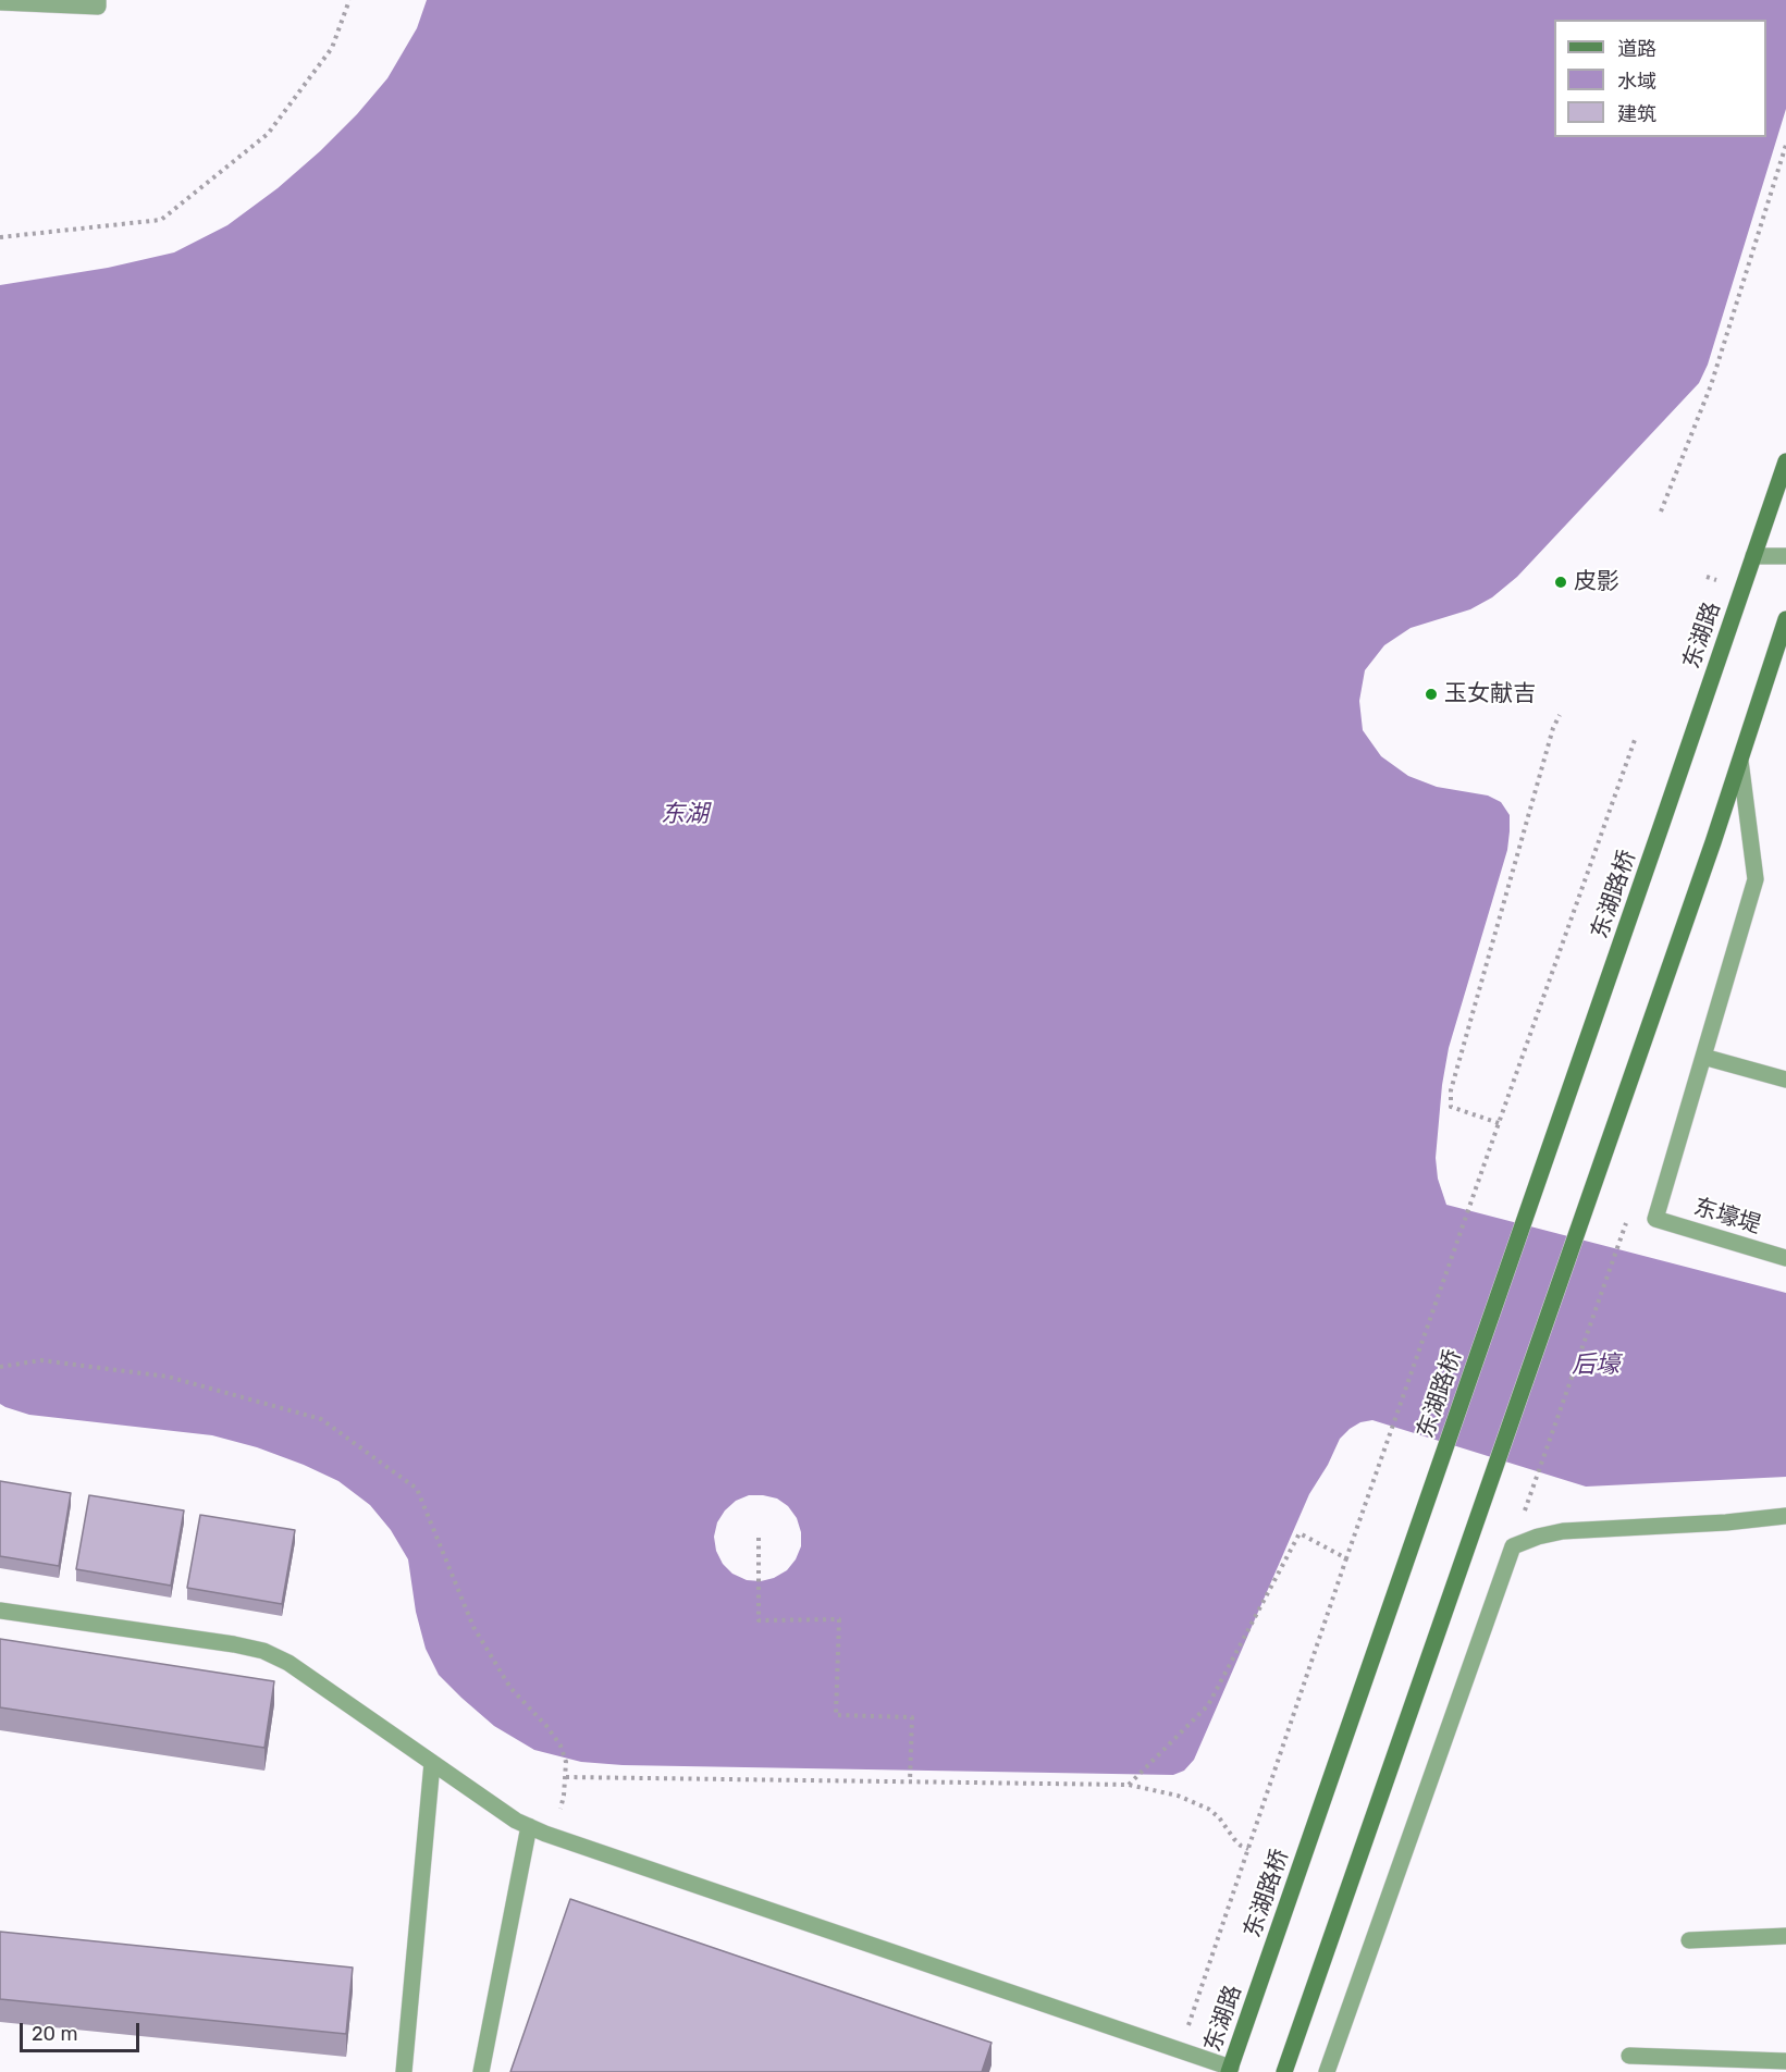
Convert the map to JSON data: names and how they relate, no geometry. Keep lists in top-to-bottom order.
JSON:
{
  "streets": {
    "main road": ["东湖路", "东湖路桥"],
    "street": ["东壕堤"]
  },
  "crossings": [
    ["东湖路", "东湖路桥"]
  ],
  "water": ["东湖", "后壕"],
  "places": ["皮影", "玉女献吉"],
  "legend": ["道路", "水域", "建筑"],
  "scale_bar": "20 m"
}
